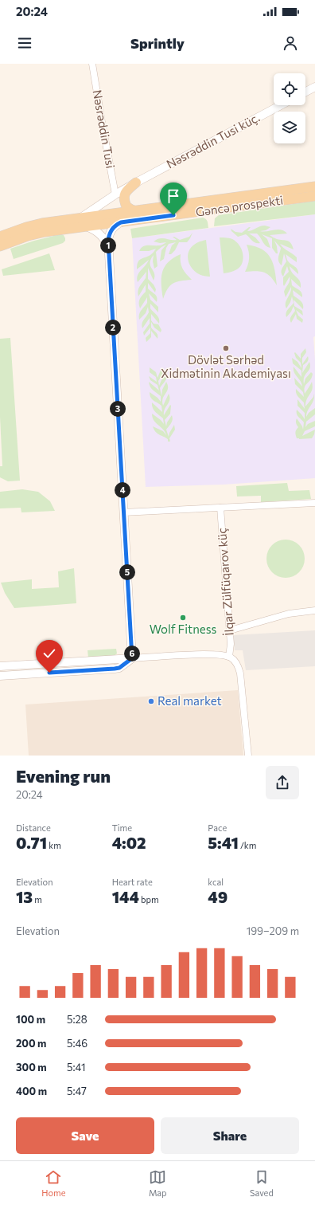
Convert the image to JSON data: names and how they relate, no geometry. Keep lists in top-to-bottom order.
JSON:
{
  "streets": {
    "main road": ["Gəncə prospekti"],
    "street": ["Nəsrəddin Tusi", "Nəsrəddin Tusi küç.", "İlqar Zülfüqarov küç"]
  },
  "crossings": [
    ["Nəsrəddin Tusi", "Nəsrəddin Tusi küç."],
    ["Nəsrəddin Tusi küç.", "Gəncə prospekti"]
  ],
  "places": ["Dövlət Sərhəd Xidmətinin Akademiyası", "Wolf Fitness", "Real market"],
  "page": {
    "status": "20:24",
    "header": "Sprintly",
    "pins": [
      "1",
      "2",
      "3",
      "4",
      "5",
      "6"
    ],
    "heading": ["Evening run", "20:24"],
    "stats": [
      ["Distance", "0.71 km"],
      ["Time", "4:02"],
      ["Pace", "5:41 /km"],
      ["Elevation", "13 m"],
      ["Heart rate", "144 bpm"],
      ["kcal", "49"]
    ],
    "chart": ["Elevation", "199–209 m"],
    "list": [
      {
        "name": "100 m",
        "note": "5:28"
      },
      {
        "name": "200 m",
        "note": "5:46"
      },
      {
        "name": "300 m",
        "note": "5:41"
      },
      {
        "name": "400 m",
        "note": "5:47"
      }
    ],
    "buttons": ["Save", "Share"],
    "tabs": ["Home", "Map", "Saved"]
  }
}
